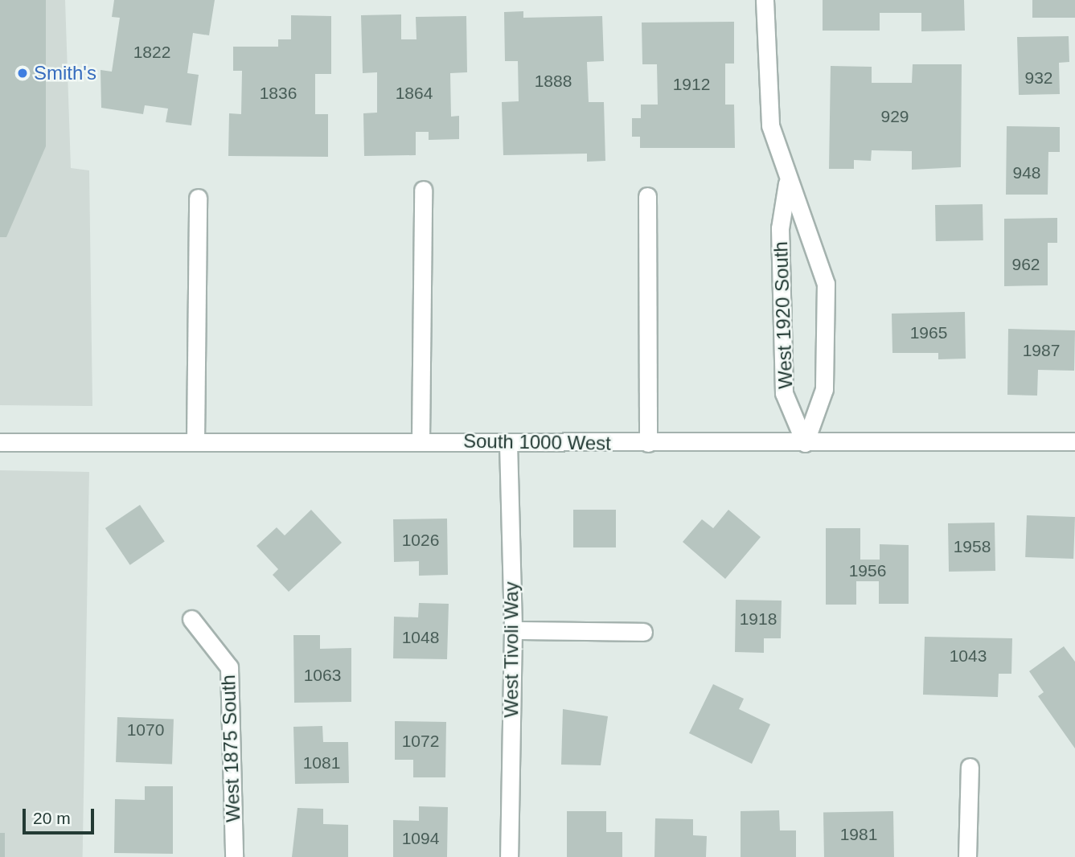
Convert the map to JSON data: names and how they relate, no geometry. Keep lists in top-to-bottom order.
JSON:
{
  "streets": {
    "street": [
      "West 1920 South",
      "South 1000 West",
      "West Tivoli Way",
      "West 1875 South"
    ]
  },
  "crossings": [
    ["West 1920 South", "South 1000 West"],
    ["South 1000 West", "West Tivoli Way"]
  ],
  "places": ["Smith's"],
  "house_numbers": [
    "1822",
    "932",
    "1888",
    "1912",
    "1836",
    "1864",
    "929",
    "948",
    "962",
    "1965",
    "1987",
    "1026",
    "1958",
    "1956",
    "1918",
    "1048",
    "1043",
    "1063",
    "1070",
    "1072",
    "1081",
    "1981",
    "1094"
  ],
  "scale_bar": "20 m"
}
